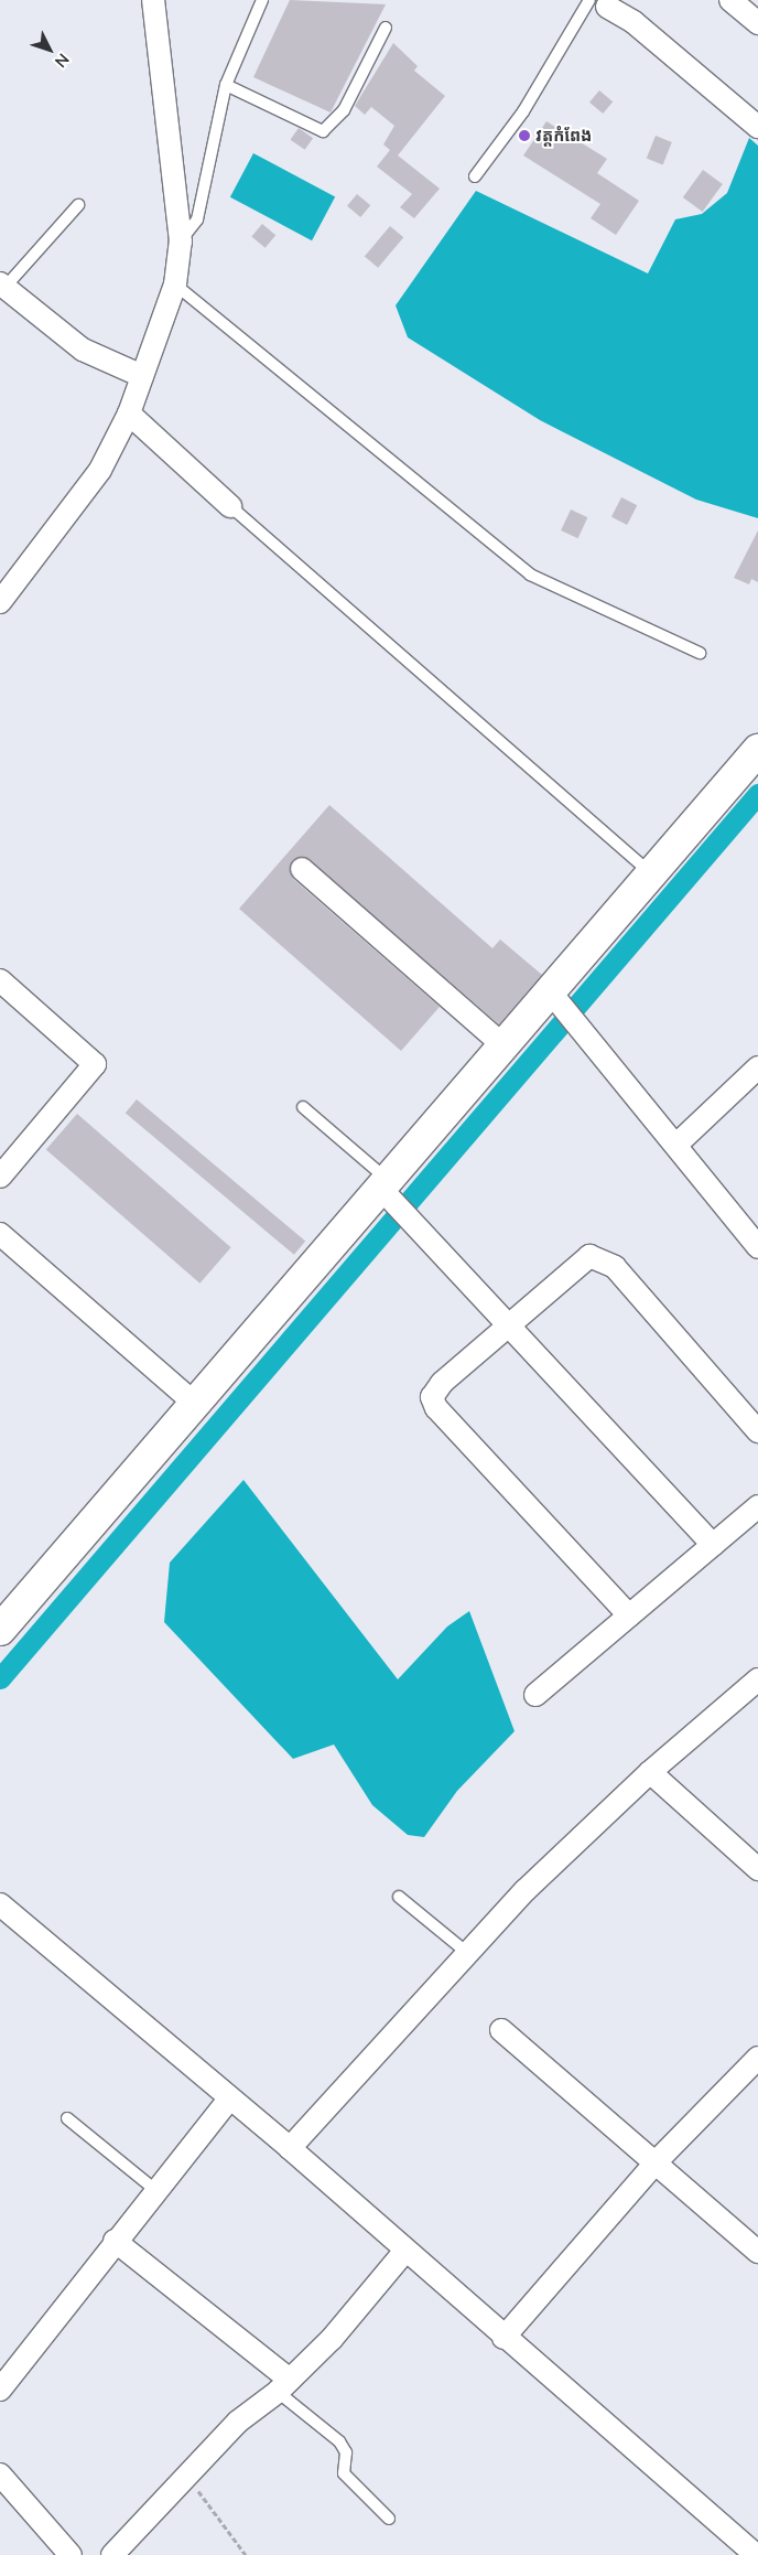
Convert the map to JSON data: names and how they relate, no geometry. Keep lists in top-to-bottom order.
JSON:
{
  "places": ["វត្តកំពែង"],
  "north": "bottom right"
}
